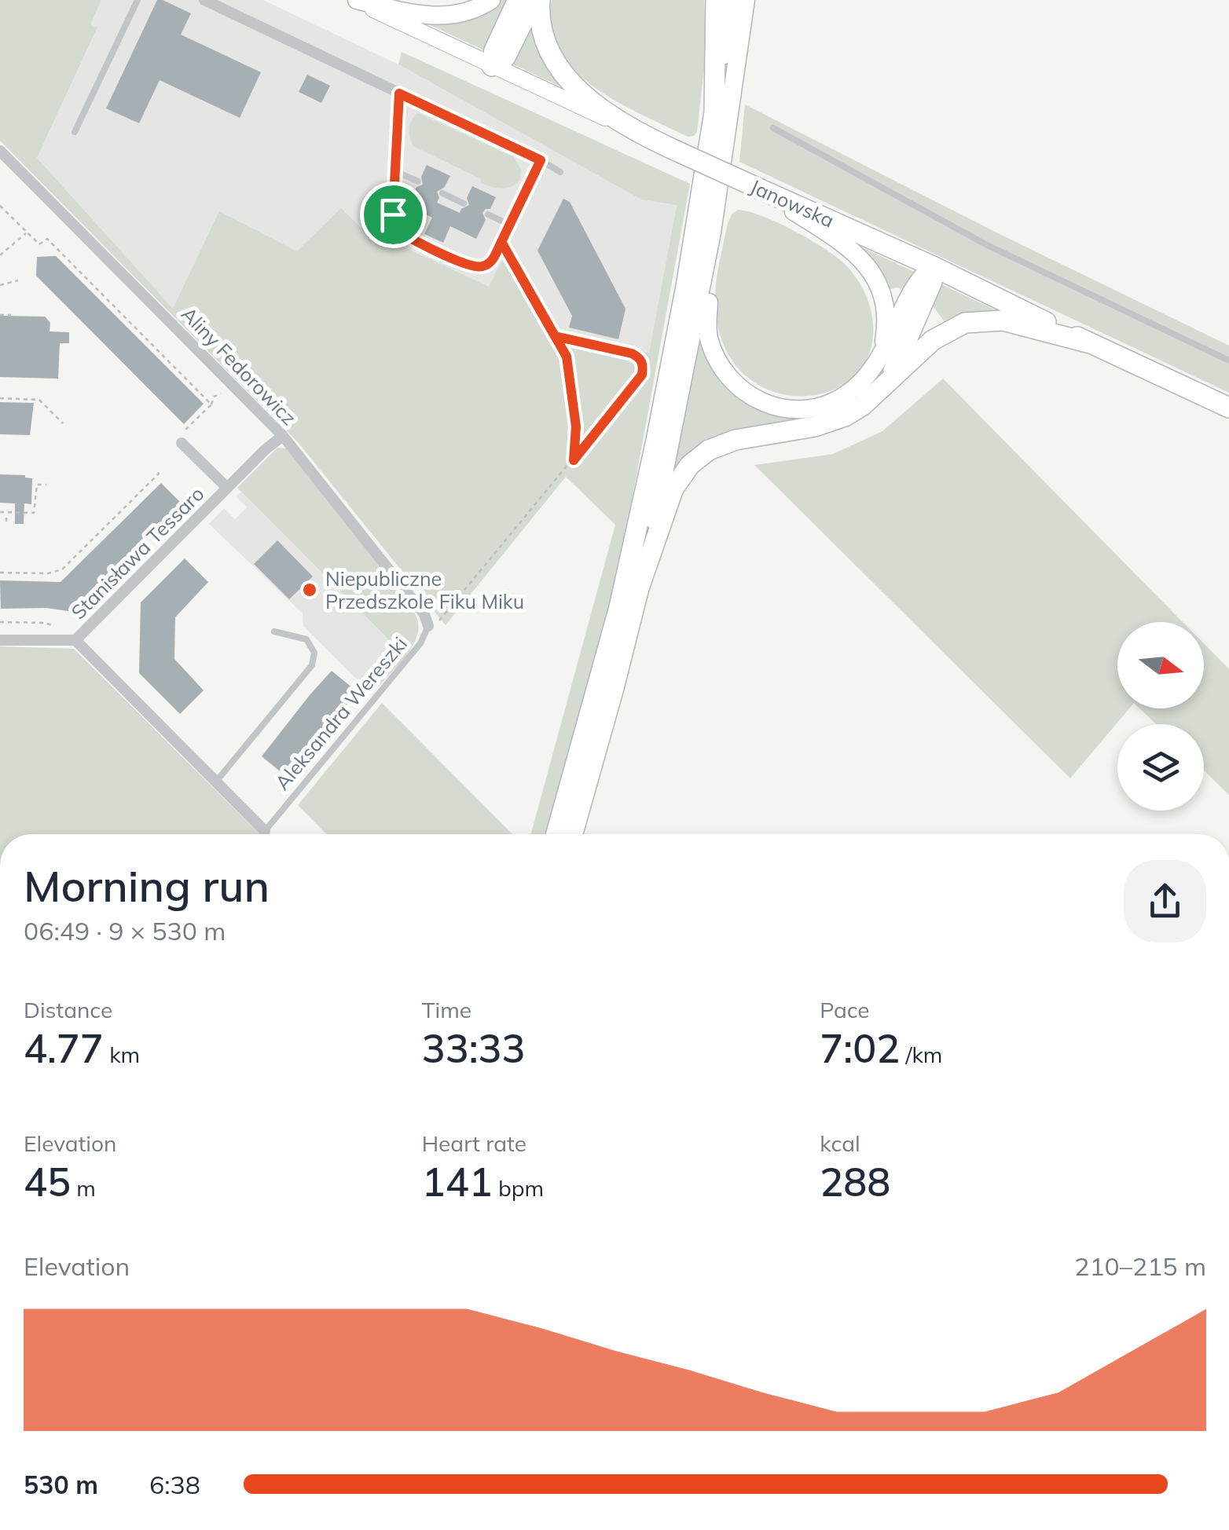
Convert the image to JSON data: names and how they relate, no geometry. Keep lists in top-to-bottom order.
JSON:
{
  "streets": {
    "highway": ["Janowska"],
    "street": ["Aliny Fedorowicz", "Stanisława Tessaro"],
    "lane": ["Aleksandra Wereszki"]
  },
  "crossings": [
    ["Aliny Fedorowicz", "Stanisława Tessaro"],
    ["Aliny Fedorowicz", "Aleksandra Wereszki"],
    ["Stanisława Tessaro", "Aleksandra Wereszki"]
  ],
  "places": ["Niepubliczne Przedszkole Fiku Miku"],
  "north": "right",
  "page": {
    "heading": ["Morning run", "06:49 · 9 × 530 m"],
    "stats": [
      ["Distance", "4.77 km"],
      ["Time", "33:33"],
      ["Pace", "7:02 /km"],
      ["Elevation", "45 m"],
      ["Heart rate", "141 bpm"],
      ["kcal", "288"]
    ],
    "chart": ["Elevation", "210–215 m"],
    "list": [
      {
        "name": "530 m",
        "note": "6:38"
      }
    ]
  }
}
